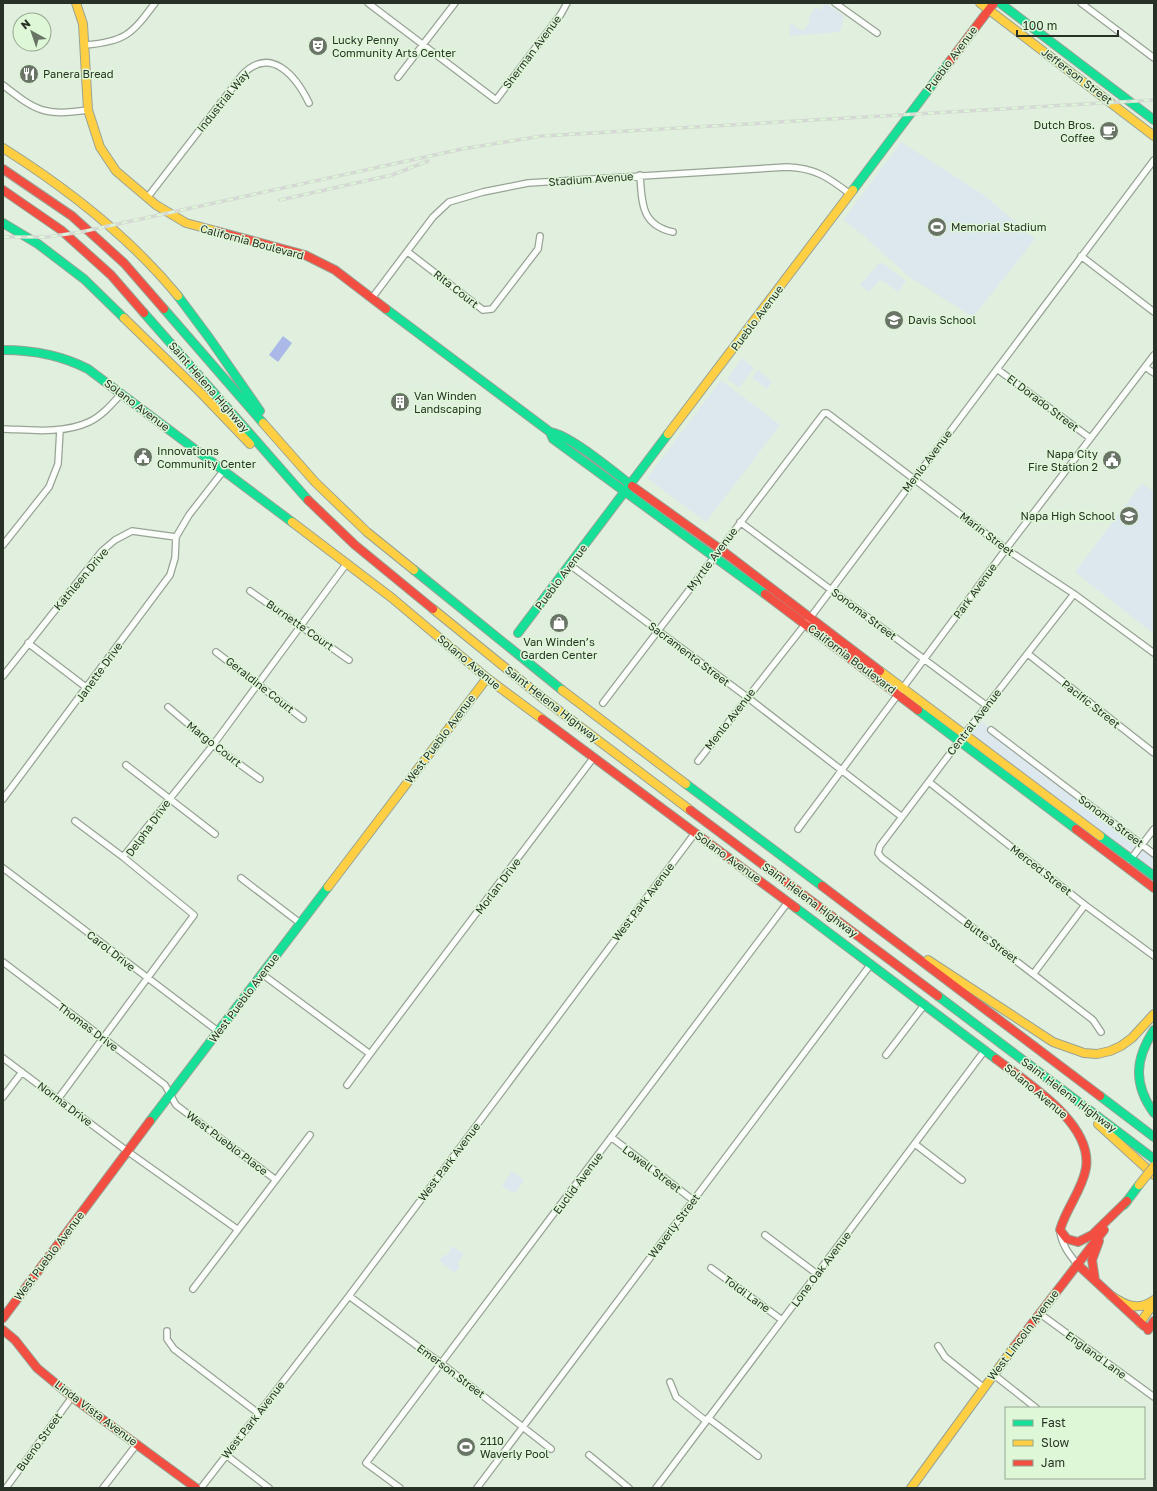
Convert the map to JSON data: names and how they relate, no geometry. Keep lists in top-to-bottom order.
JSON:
{
  "streets": {
    "main road": [
      "Pueblo Avenue",
      "Jefferson Street",
      "California Boulevard",
      "Saint Helena Highway",
      "Solano Avenue",
      "West Pueblo Avenue",
      "West Lincoln Avenue",
      "Linda Vista Avenue"
    ],
    "street": [
      "Sherman Avenue",
      "Industrial Way",
      "Stadium Avenue",
      "Rita Court",
      "El Dorado Street",
      "Menlo Avenue",
      "Marin Street",
      "Myrtle Avenue",
      "Kathleen Drive",
      "Park Avenue",
      "Sonoma Street",
      "Burnette Court",
      "Sacramento Street",
      "Janette Drive",
      "Geraldine Court",
      "Pacific Street",
      "Central Avenue",
      "Margo Court",
      "Delpha Drive",
      "Merced Street",
      "Morlan Drive",
      "West Park Avenue",
      "Butte Street",
      "Carol Drive",
      "Thomas Drive",
      "Norma Drive",
      "West Pueblo Place",
      "Lowell Street",
      "Euclid Avenue",
      "Waverly Street",
      "Lone Oak Avenue",
      "Toldi Lane",
      "England Lane",
      "Emerson Street",
      "Bueno Street"
    ]
  },
  "crossings": [
    ["Pueblo Avenue", "Jefferson Street"],
    ["Pueblo Avenue", "Stadium Avenue"],
    ["Pueblo Avenue", "California Boulevard"],
    ["Pueblo Avenue", "Sacramento Street"],
    ["Industrial Way", "California Boulevard"],
    ["Stadium Avenue", "California Boulevard"],
    ["Stadium Avenue", "Rita Court"],
    ["California Boulevard", "Menlo Avenue"],
    ["California Boulevard", "Myrtle Avenue"],
    ["California Boulevard", "Park Avenue"],
    ["California Boulevard", "Central Avenue"],
    ["El Dorado Street", "Menlo Avenue"],
    ["El Dorado Street", "Park Avenue"],
    ["Solano Avenue", "West Pueblo Avenue"],
    ["Solano Avenue", "Delpha Drive"],
    ["Solano Avenue", "Morlan Drive"],
    ["Solano Avenue", "West Park Avenue"],
    ["Solano Avenue", "Euclid Avenue"],
    ["Solano Avenue", "Waverly Street"],
    ["Solano Avenue", "Lone Oak Avenue"],
    ["Menlo Avenue", "Marin Street"],
    ["Menlo Avenue", "Sonoma Street"],
    ["Menlo Avenue", "Sacramento Street"],
    ["Marin Street", "Myrtle Avenue"],
    ["Marin Street", "Park Avenue"],
    ["Marin Street", "Central Avenue"],
    ["Myrtle Avenue", "Sonoma Street"],
    ["Myrtle Avenue", "Sacramento Street"],
    ["Kathleen Drive", "Janette Drive"],
    ["Park Avenue", "Sonoma Street"],
    ["Park Avenue", "Sacramento Street"],
    ["Sonoma Street", "Central Avenue"],
    ["Burnette Court", "Delpha Drive"],
    ["Sacramento Street", "Central Avenue"],
    ["Geraldine Court", "Delpha Drive"],
    ["Pacific Street", "Central Avenue"],
    ["Central Avenue", "Merced Street"],
    ["Central Avenue", "Butte Street"],
    ["West Pueblo Avenue", "Carol Drive"],
    ["West Pueblo Avenue", "Thomas Drive"],
    ["West Pueblo Avenue", "Norma Drive"],
    ["West Pueblo Avenue", "West Pueblo Place"],
    ["Margo Court", "Delpha Drive"],
    ["Delpha Drive", "Carol Drive"],
    ["Delpha Drive", "Thomas Drive"],
    ["Delpha Drive", "Norma Drive"],
    ["West Park Avenue", "Emerson Street"],
    ["Thomas Drive", "West Pueblo Place"],
    ["Lowell Street", "Euclid Avenue"],
    ["Lowell Street", "Waverly Street"],
    ["Euclid Avenue", "Emerson Street"],
    ["Waverly Street", "Emerson Street"],
    ["Lone Oak Avenue", "Toldi Lane"],
    ["West Lincoln Avenue", "England Lane"],
    ["Linda Vista Avenue", "Bueno Street"]
  ],
  "places": {
    "theatre": ["Lucky Penny Community Arts Center"],
    "restaurant": ["Panera Bread"],
    "cafe": ["Dutch Bros. Coffee"],
    "sports": ["Memorial Stadium", "2110 Waverly Pool"],
    "school or university": ["Davis School", "Napa High School"],
    "building": ["Van Winden Landscaping"],
    "public building": ["Innovations Community Center", "Napa City Fire Station 2"],
    "shop": ["Van Winden’s Garden Center"]
  },
  "legend": ["Fast", "Slow", "Jam"],
  "scale_bar": "100 m",
  "north": "top left"
}
